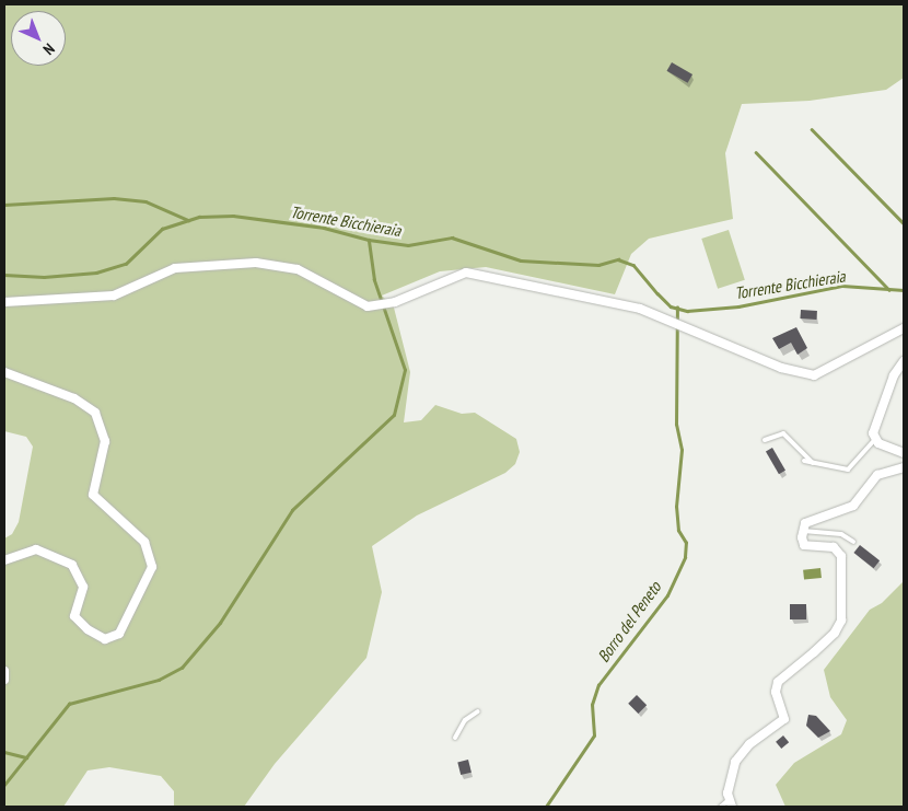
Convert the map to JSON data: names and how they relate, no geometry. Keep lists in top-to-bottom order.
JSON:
{
  "water": ["Torrente Bicchieraia", "Borro del Peneto"],
  "north": "bottom right"
}
